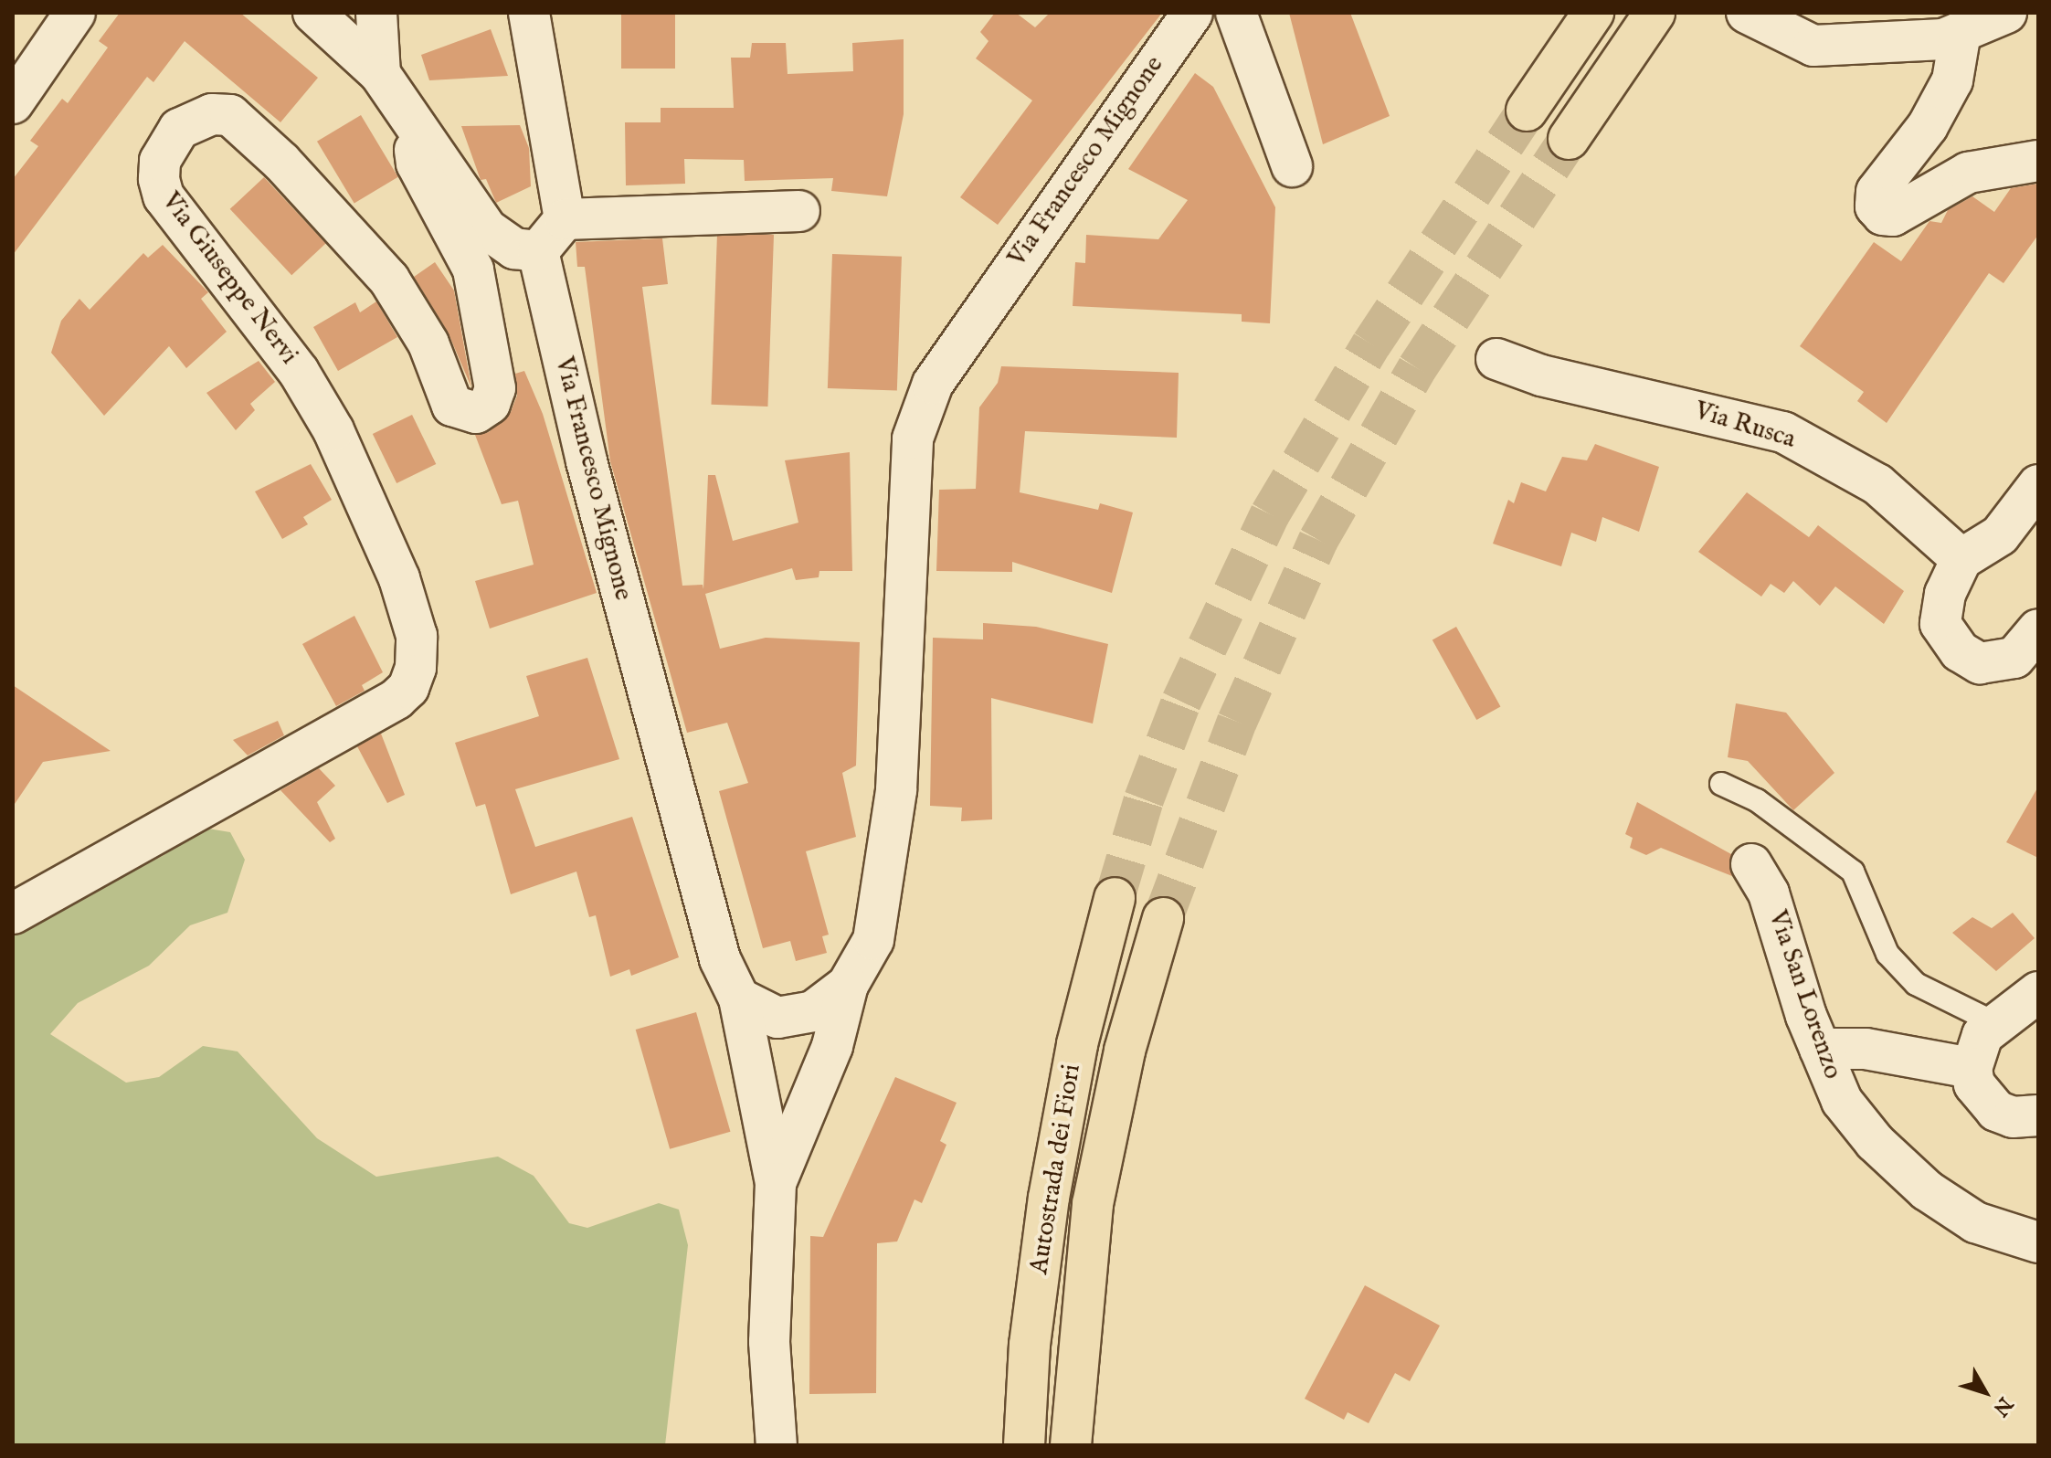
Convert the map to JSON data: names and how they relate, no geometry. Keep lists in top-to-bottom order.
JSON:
{
  "streets": {
    "highway": ["Autostrada dei Fiori"],
    "street": [
      "Via Francesco Mignone",
      "Via Giuseppe Nervi",
      "Via Rusca",
      "Via San Lorenzo"
    ]
  },
  "north": "bottom right"
}
